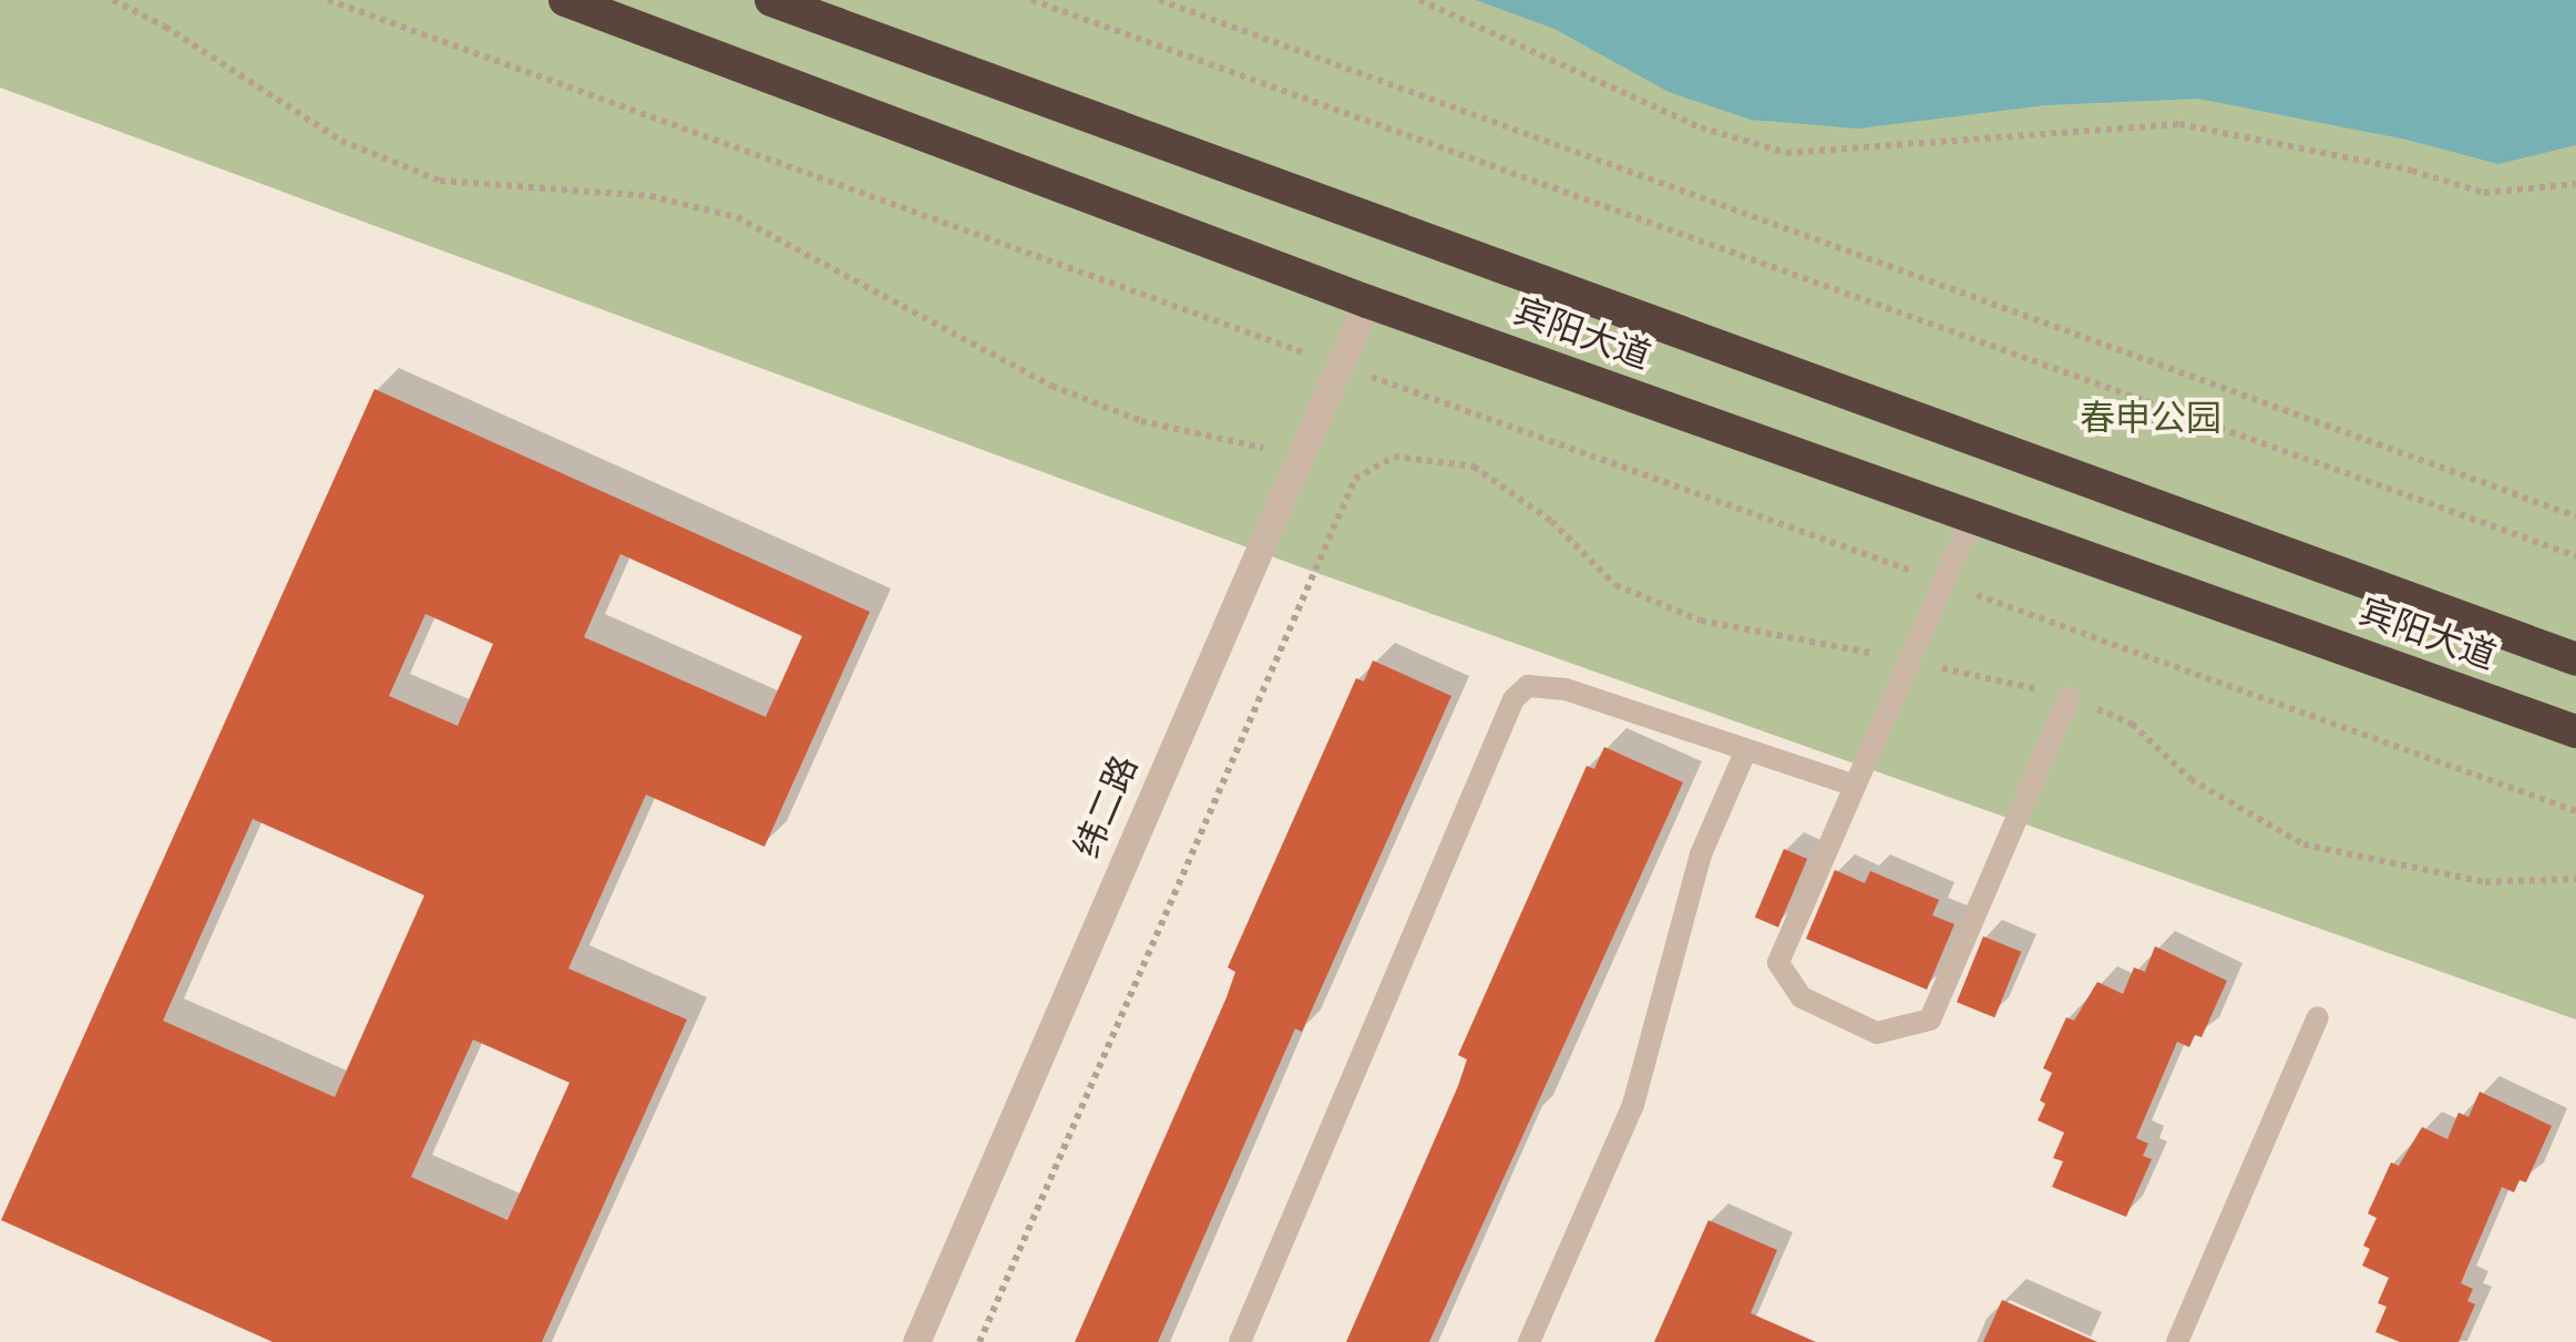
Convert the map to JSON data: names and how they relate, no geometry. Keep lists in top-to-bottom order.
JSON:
{
  "streets": {
    "highway": ["宾阳大道"],
    "street": ["纬二路"]
  },
  "crossings": [
    ["宾阳大道", "纬二路"]
  ],
  "parks": ["春申公园"]
}
